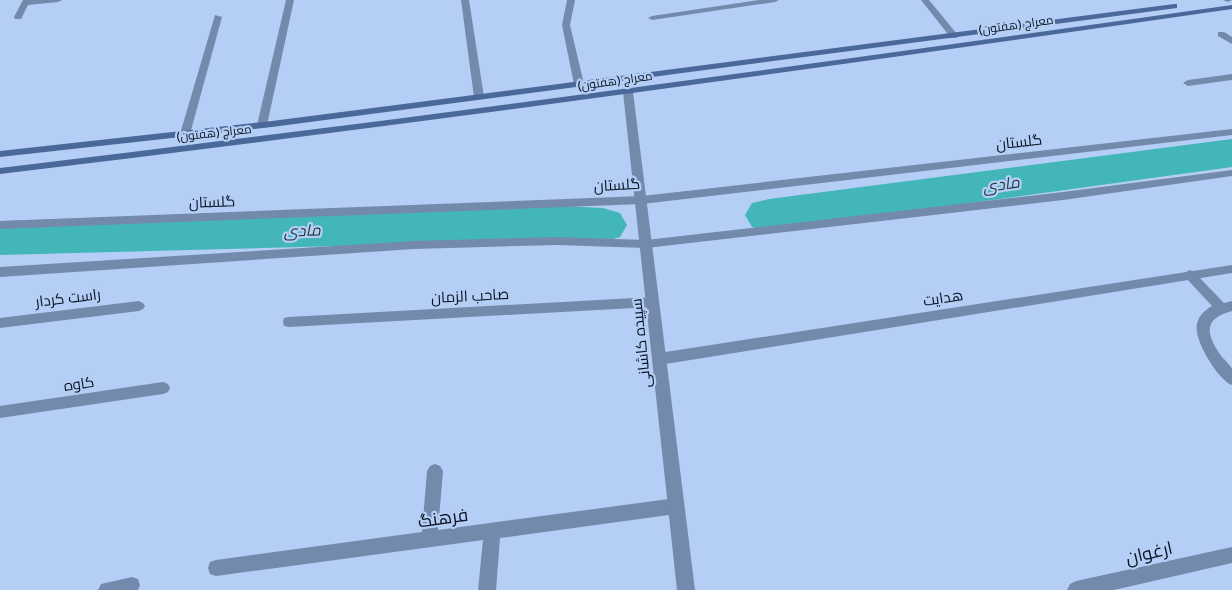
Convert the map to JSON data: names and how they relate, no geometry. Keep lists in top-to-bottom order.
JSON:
{
  "streets": {
    "main road": ["معراج (هفتون)"],
    "street": [
      "گلستان",
      "صاحب الزمان",
      "راست کردار",
      "هدایت",
      "سپیده کاشانی",
      "کاوه",
      "فرهنگ",
      "ارغوان"
    ]
  },
  "crossings": [
    ["معراج (هفتون)", "سپیده کاشانی"],
    ["گلستان", "سپیده کاشانی"],
    ["صاحب الزمان", "سپیده کاشانی"],
    ["هدایت", "سپیده کاشانی"],
    ["سپیده کاشانی", "فرهنگ"]
  ],
  "water": ["مادی"]
}
